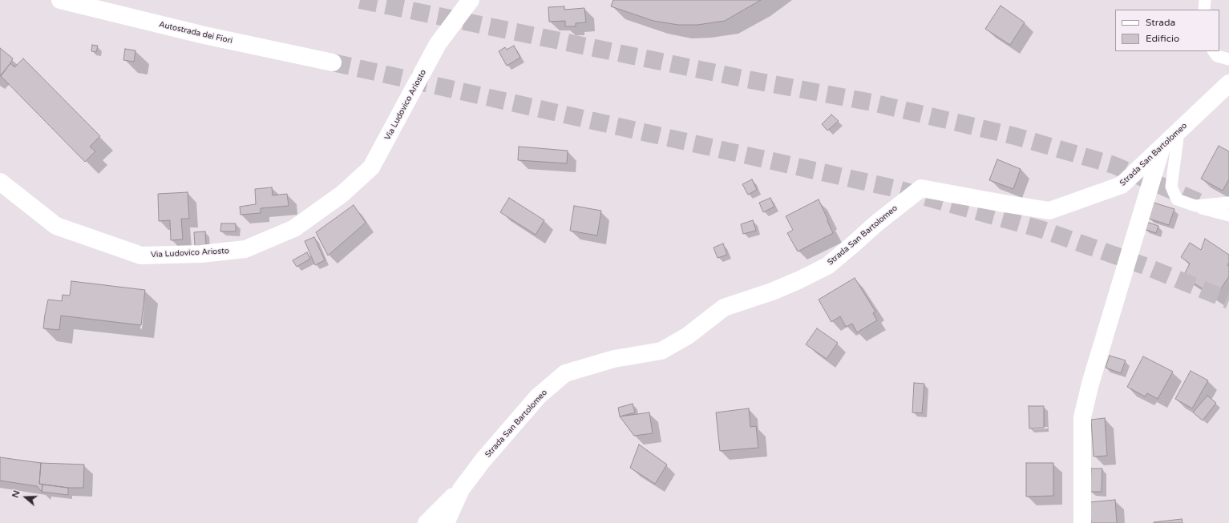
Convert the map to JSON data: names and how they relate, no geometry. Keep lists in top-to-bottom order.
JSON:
{
  "streets": {
    "main road": ["Autostrada dei Fiori", "Via Ludovico Ariosto", "Strada San Bartolomeo"]
  },
  "legend": ["Strada", "Edificio"],
  "north": "left"
}
